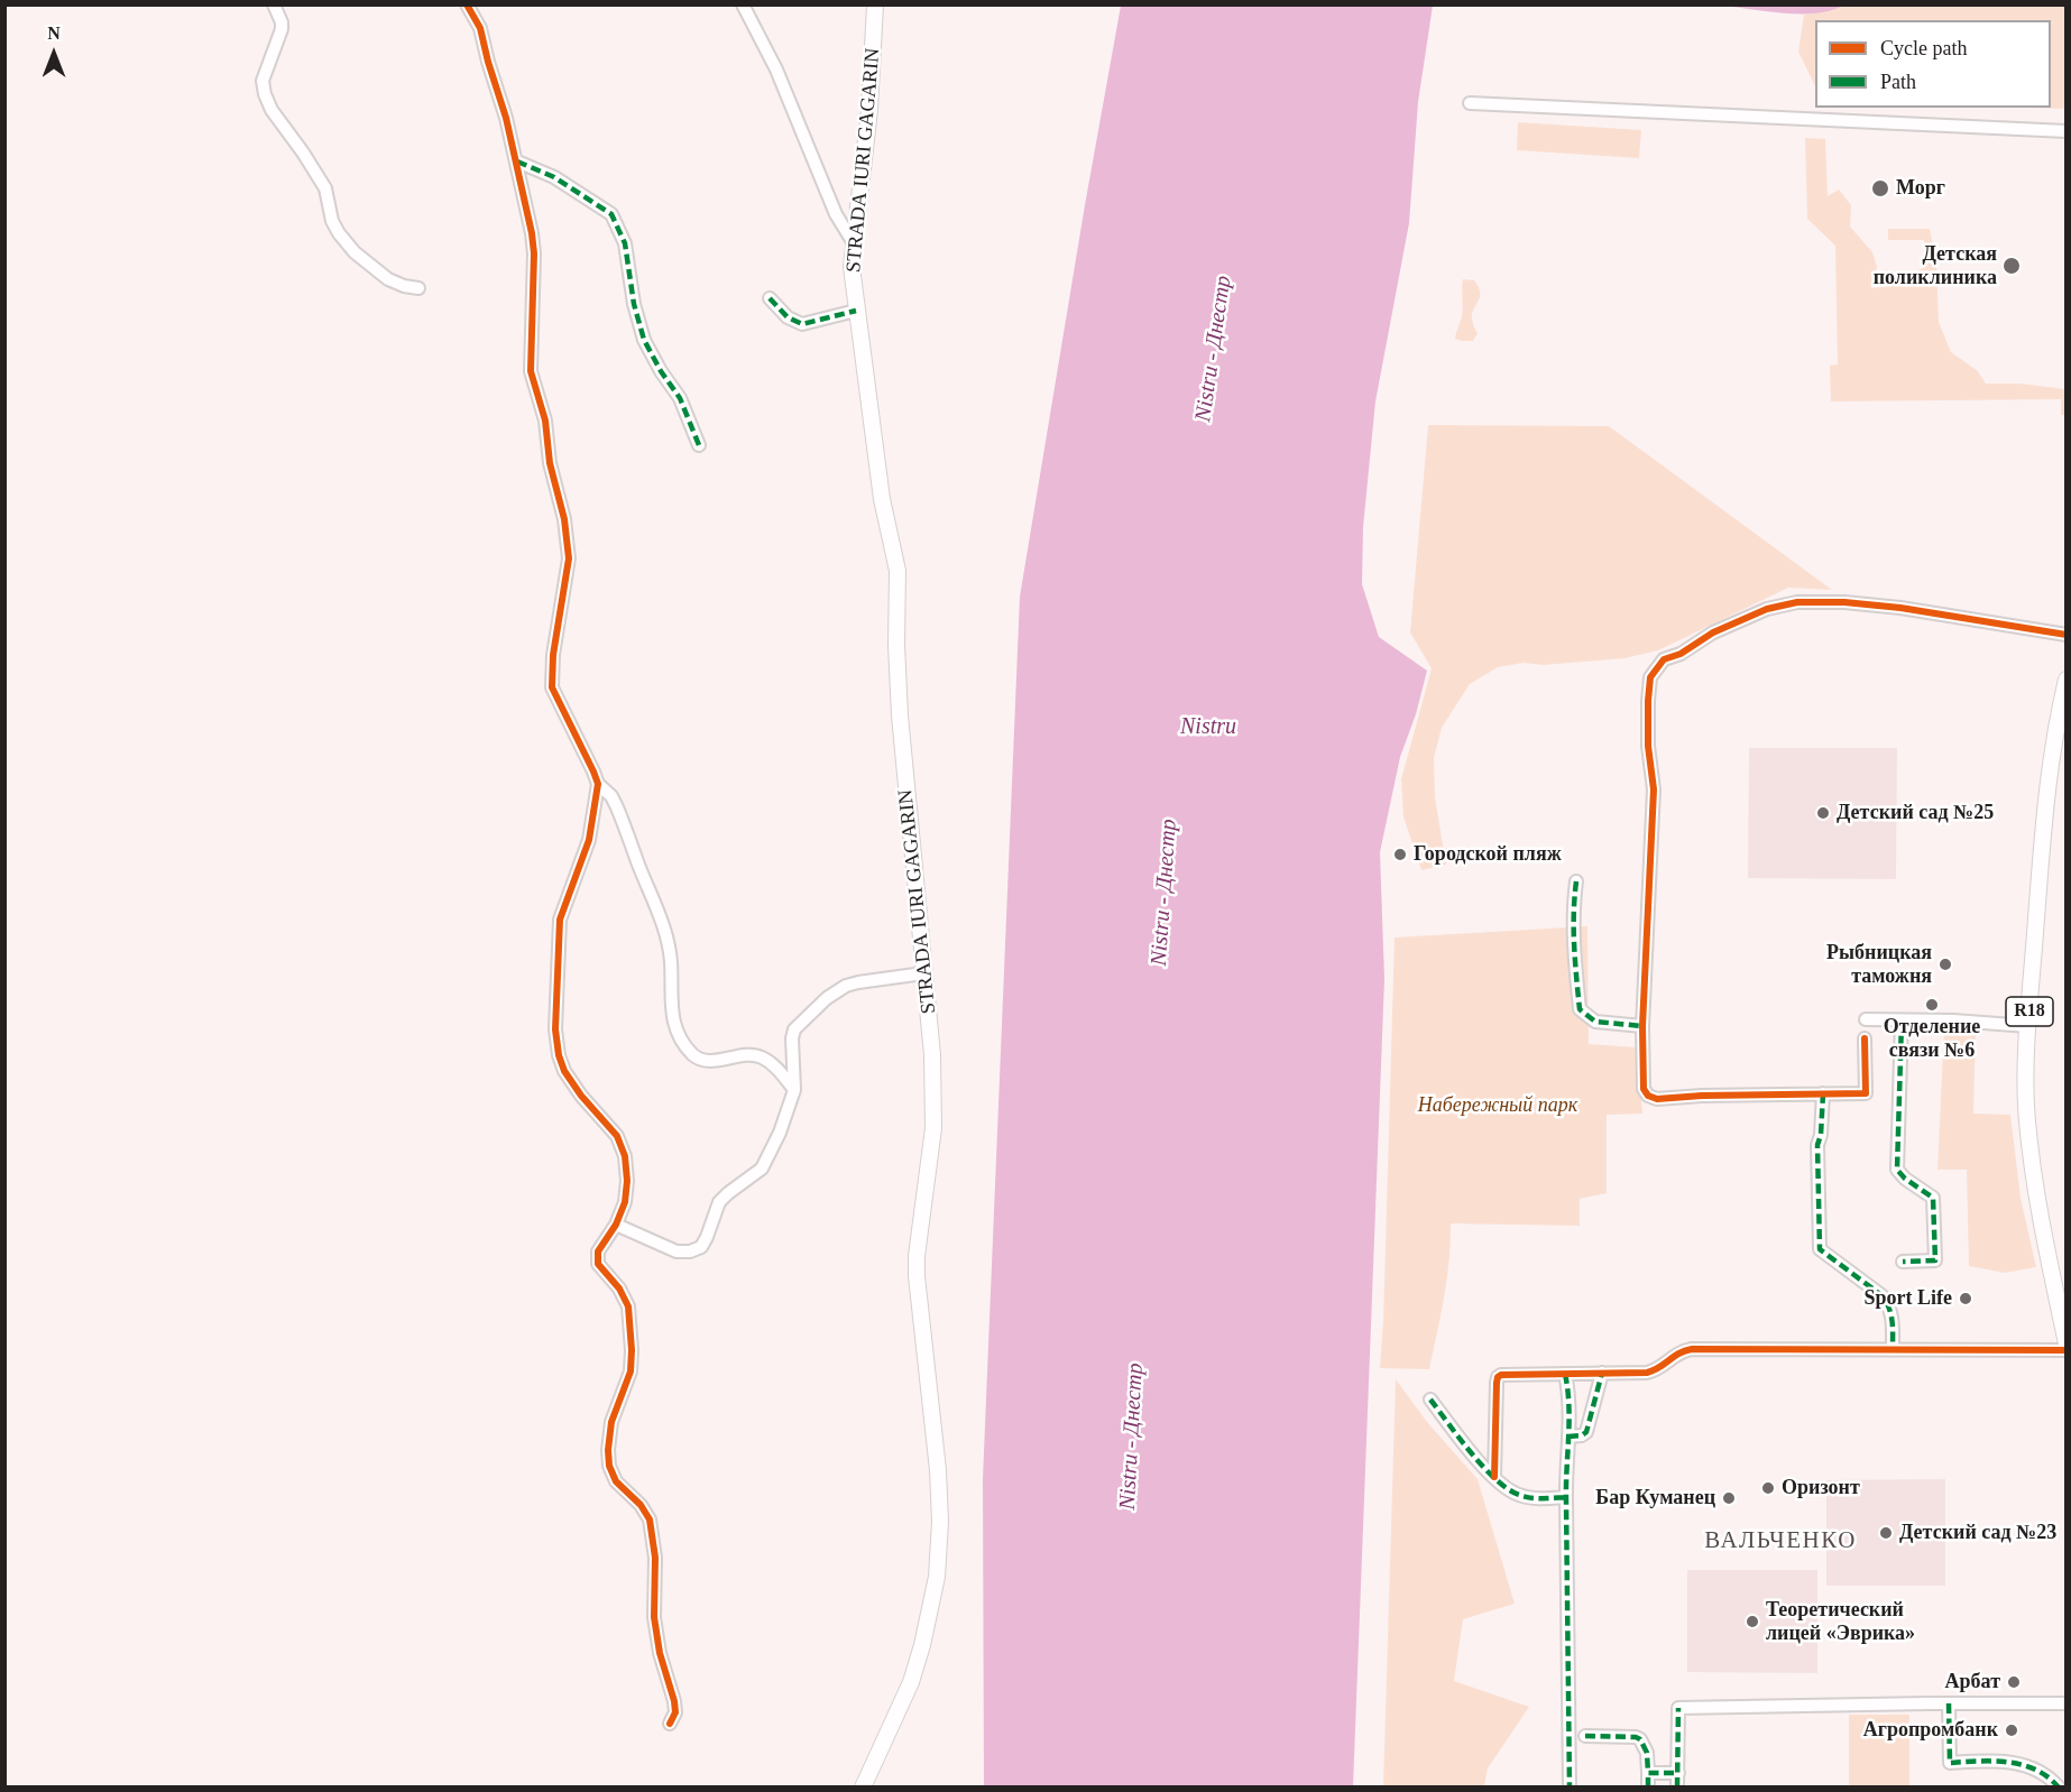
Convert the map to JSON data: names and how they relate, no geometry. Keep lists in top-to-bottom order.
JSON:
{
  "streets": {
    "main road": ["STRADA IURI GAGARIN", "R18"]
  },
  "districts": ["ВАЛЬЧЕНКО"],
  "water": ["Nistru - Днестр", "Nistru"],
  "parks": ["Набережный парк"],
  "places": [
    "Морг",
    "Детская поликлиника",
    "Детский сад №25",
    "Городской пляж",
    "Рыбницкая таможня",
    "Отделение связи №6",
    "Sport Life",
    "Оризонт",
    "Бар Куманец",
    "Детский сад №23",
    "Теоретический лицей «Эврика»",
    "Арбат",
    "Агропромбанк"
  ],
  "legend": ["Cycle path", "Path"],
  "north": "top"
}
